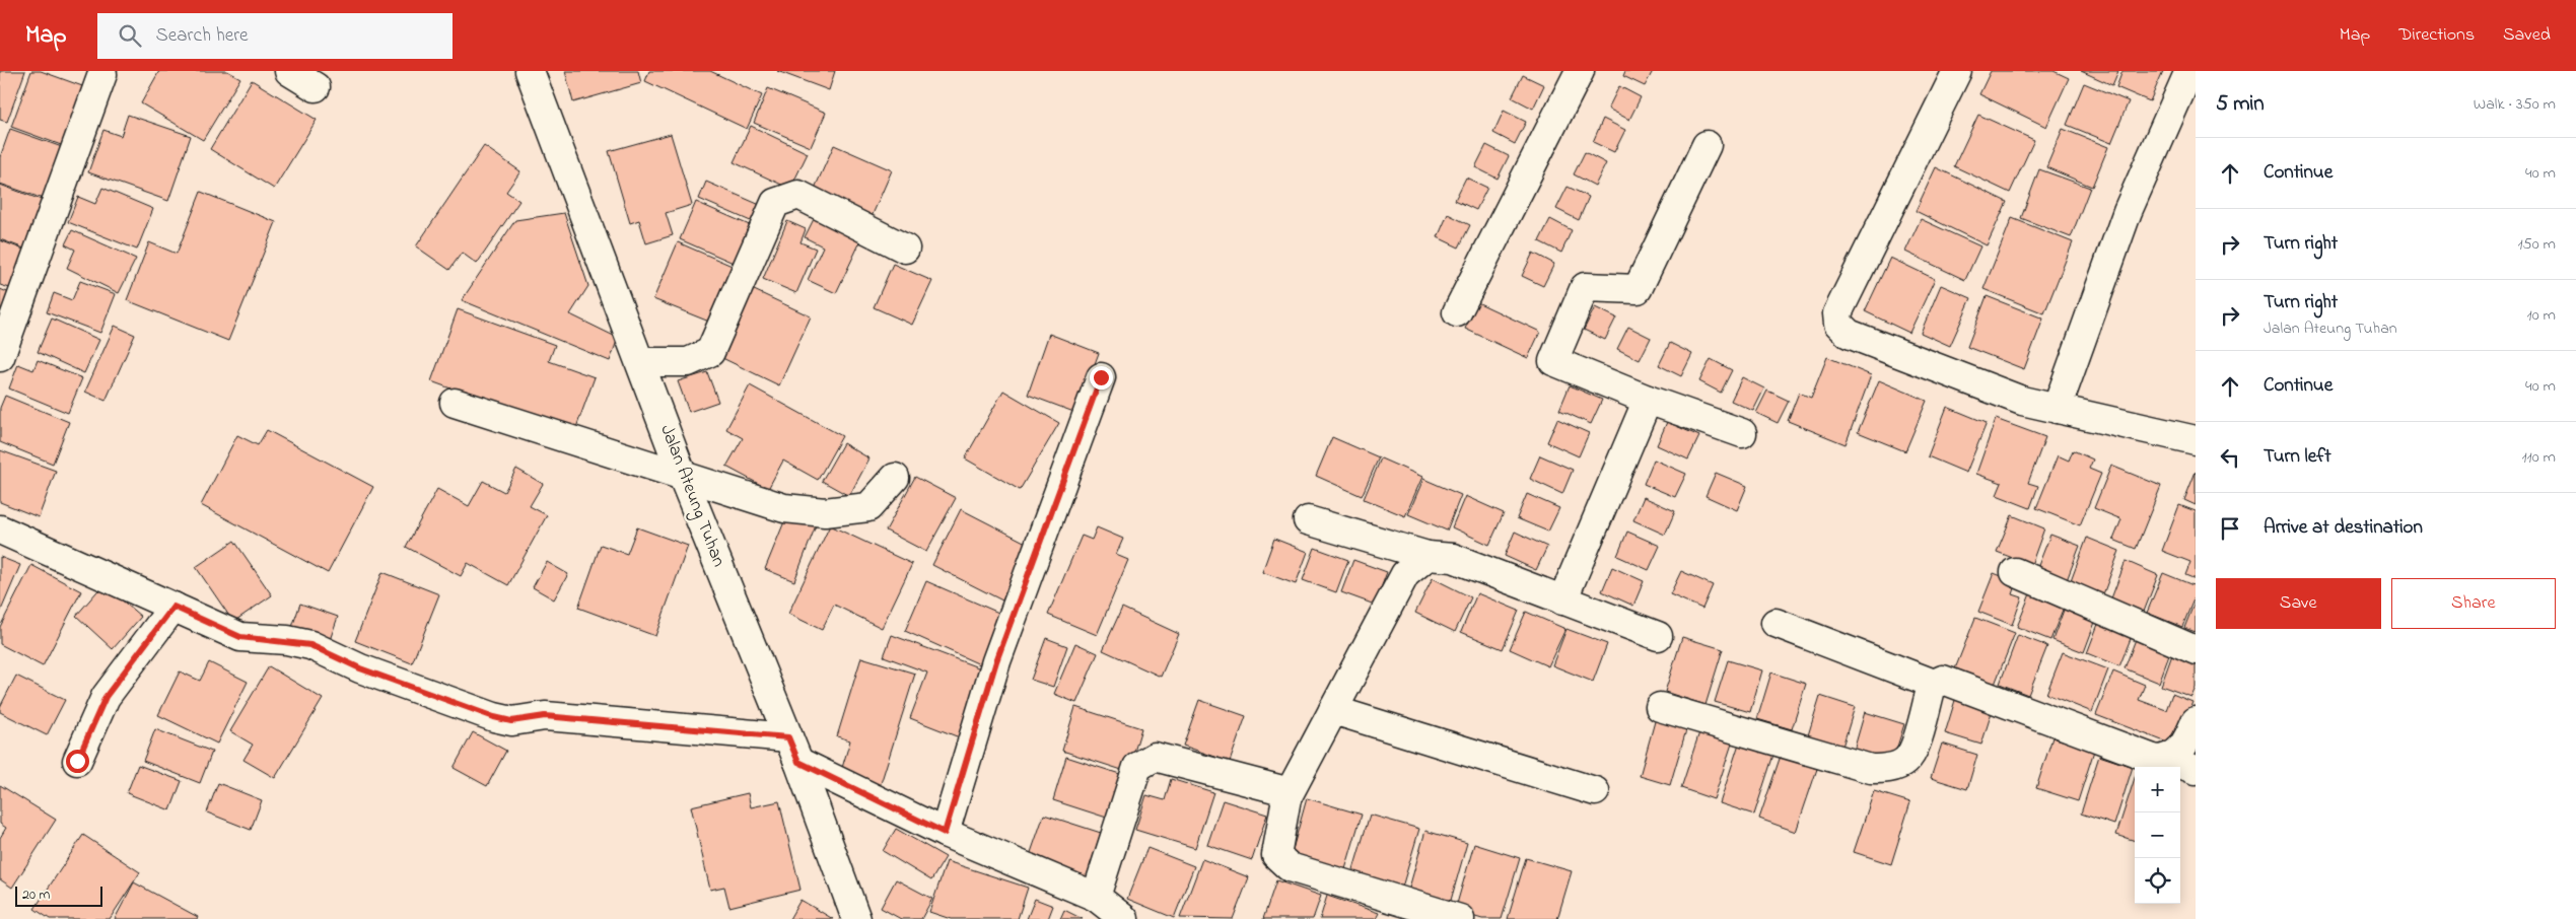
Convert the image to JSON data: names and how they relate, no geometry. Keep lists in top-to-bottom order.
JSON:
{
  "streets": {
    "street": ["Jalan Ateung Tuhan"]
  },
  "scale_bar": "20 m",
  "page": {
    "header": "Map",
    "search": "Search here",
    "nav": ["Map", "Directions", "Saved"],
    "heading": ["5 min", "Walk · 350 m"],
    "list": [
      ["Continue", "40 m"],
      ["Turn right", "150 m"],
      ["Turn right", "Jalan Ateung Tuhan", "10 m"],
      ["Continue", "40 m"],
      ["Turn left", "110 m"],
      "Arrive at destination"
    ],
    "buttons": ["Save", "Share"],
    "map_buttons": ["+", "−"],
    "scale": "20 m"
  }
}
